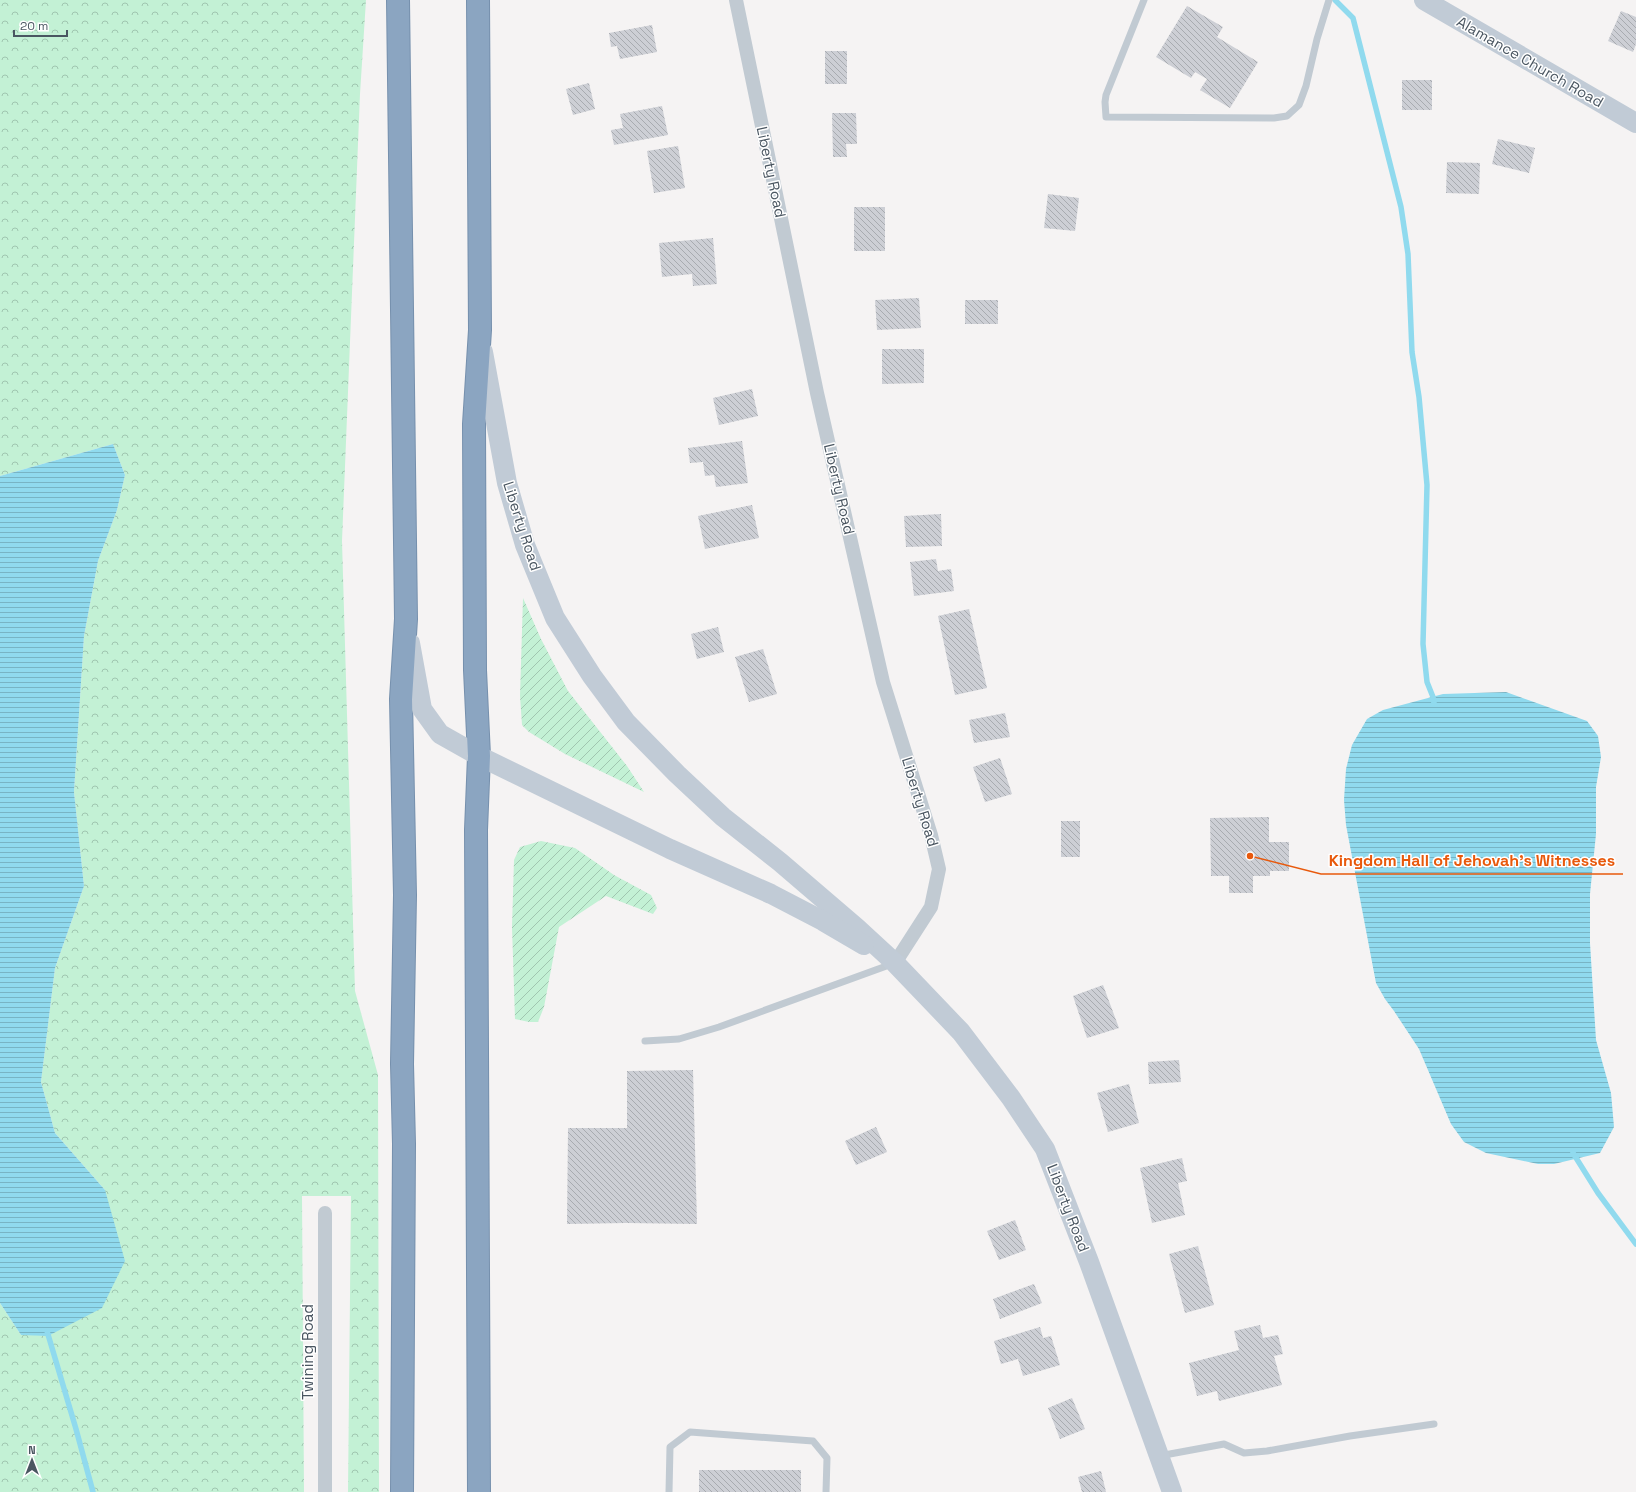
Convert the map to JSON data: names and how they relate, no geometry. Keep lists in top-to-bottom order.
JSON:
{
  "streets": {
    "street": ["Alamance Church Road", "Liberty Road", "Twining Road"]
  },
  "places": ["Kingdom Hall of Jehovah’s Witnesses"],
  "scale_bar": "20 m",
  "north": "top"
}
